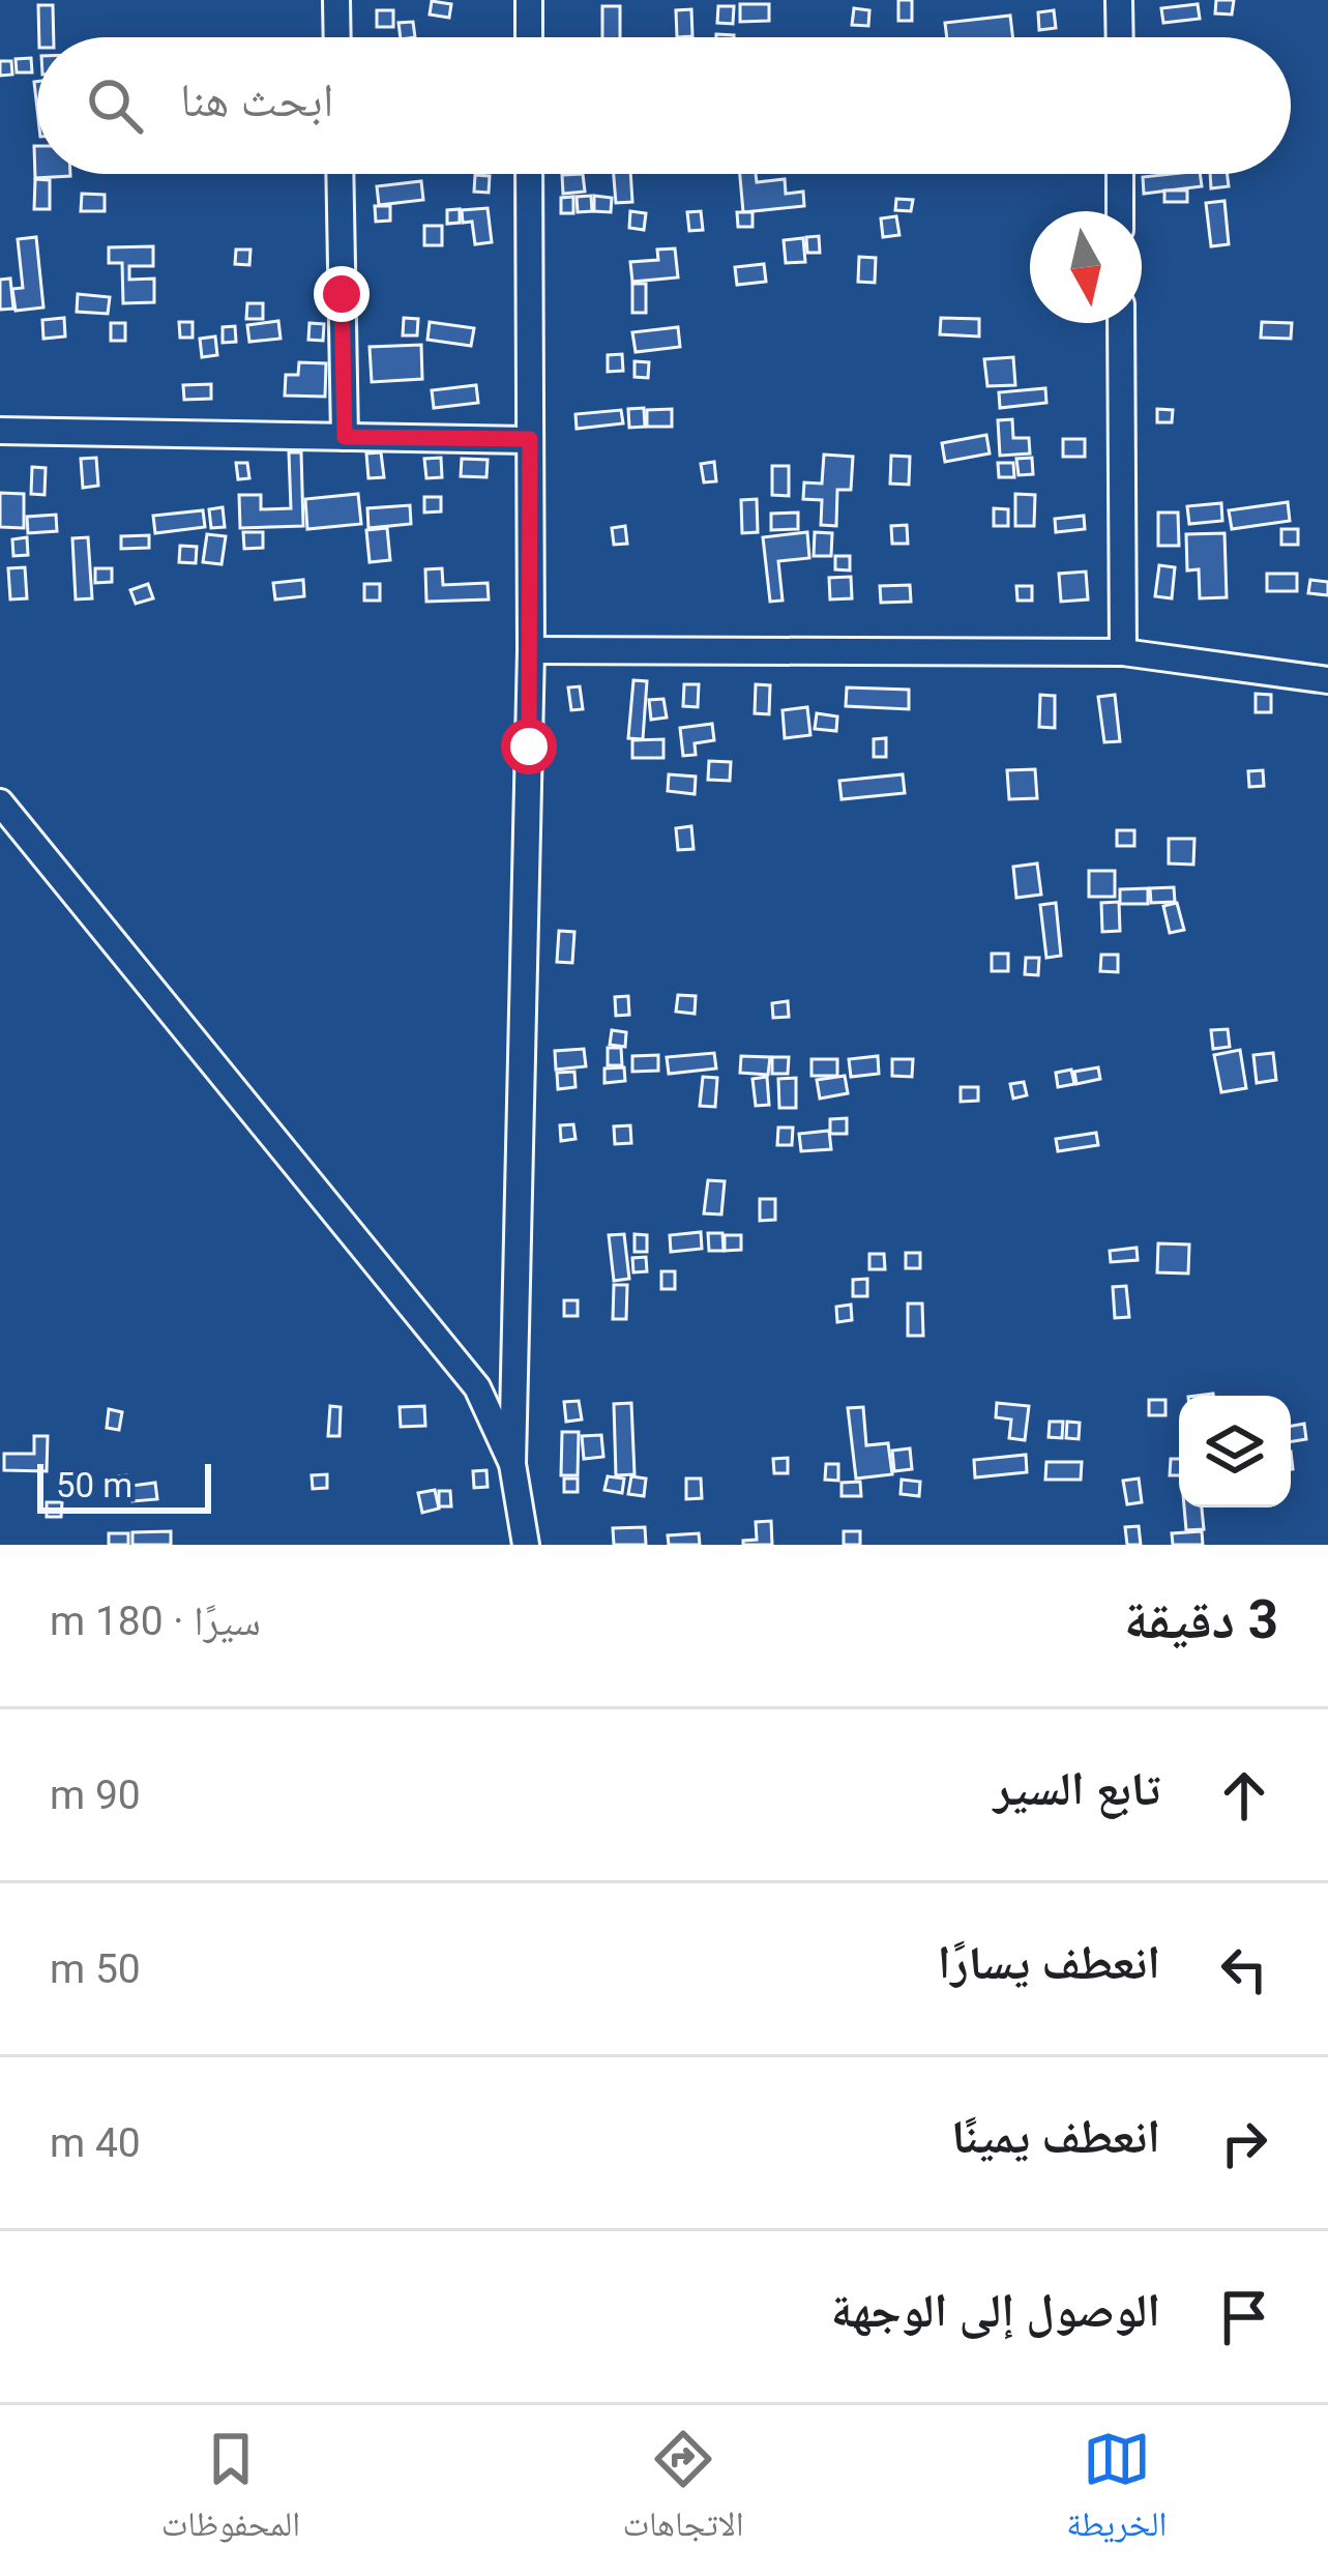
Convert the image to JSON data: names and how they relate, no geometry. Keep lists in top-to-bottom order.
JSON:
{
  "scale_bar": "50 m",
  "north": "bottom",
  "page": {
    "search": "ابحث هنا",
    "scale": "50 m",
    "heading": ["3 دقيقة", "سيرًا · 180 m"],
    "list": [
      ["تابع السير", "90 m"],
      ["انعطف يسارًا", "50 m"],
      ["انعطف يمينًا", "40 m"],
      "الوصول إلى الوجهة"
    ],
    "nav": ["الخريطة", "الاتجاهات", "المحفوظات"]
  }
}
